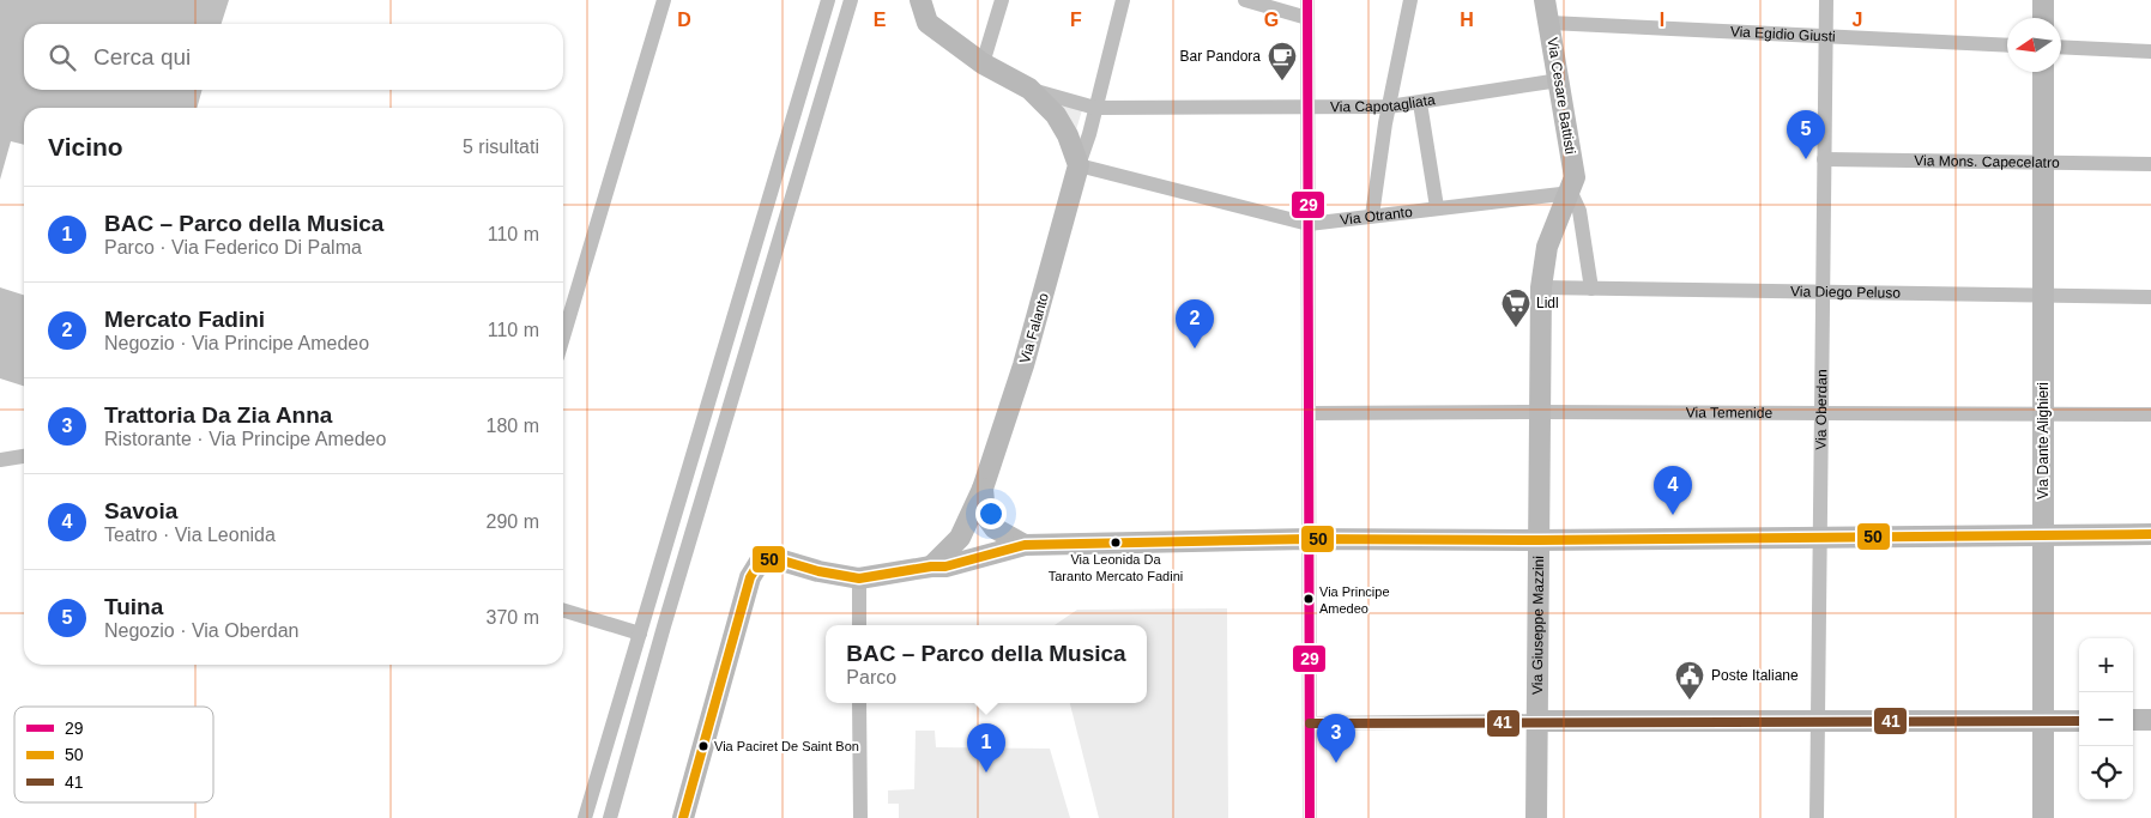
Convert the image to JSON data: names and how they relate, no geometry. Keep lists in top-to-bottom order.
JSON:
{
  "streets": {
    "main road": [
      "Via Cesare Battisti",
      "Via Falanto",
      "Via Dante Alighieri",
      "Via Giuseppe Mazzini"
    ],
    "street": [
      "Via Egidio Giusti",
      "Via Capotagliata",
      "Via Mons. Capecelatro",
      "Via Otranto",
      "Via Diego Peluso",
      "Via Oberdan",
      "Via Temenide"
    ]
  },
  "crossings": [
    ["Via Egidio Giusti", "Via Cesare Battisti"],
    ["Via Egidio Giusti", "Via Oberdan"],
    ["Via Cesare Battisti", "Via Capotagliata"],
    ["Via Cesare Battisti", "Via Otranto"],
    ["Via Cesare Battisti", "Via Giuseppe Mazzini"],
    ["Via Capotagliata", "Via Falanto"],
    ["Via Mons. Capecelatro", "Via Oberdan"],
    ["Via Mons. Capecelatro", "Via Dante Alighieri"],
    ["Via Otranto", "Via Falanto"],
    ["Via Otranto", "Via Giuseppe Mazzini"],
    ["Via Diego Peluso", "Via Oberdan"],
    ["Via Diego Peluso", "Via Dante Alighieri"],
    ["Via Diego Peluso", "Via Giuseppe Mazzini"],
    ["Via Oberdan", "Via Temenide"],
    ["Via Temenide", "Via Dante Alighieri"],
    ["Via Temenide", "Via Giuseppe Mazzini"]
  ],
  "places": {
    "cafe": ["Bar Pandora"],
    "supermarket": ["Lidl"],
    "other": ["Via Leonida Da Taranto Mercato Fadini", "Via Principe Amedeo", "Via Paciret De Saint Bon"],
    "public building": ["Poste Italiane"]
  },
  "lines": ["transit line 29", "transit line 50", "transit line 41"],
  "legend": ["29", "50", "41"],
  "north": "left",
  "page": {
    "search": "Cerca qui",
    "heading": ["Vicino", "5 risultati"],
    "pins": [
      "5",
      "2",
      "4",
      "3",
      "1"
    ],
    "list": [
      {
        "mark": "1",
        "name": "BAC – Parco della Musica",
        "note": "Parco · Via Federico Di Palma",
        "value": "110 m"
      },
      {
        "mark": "2",
        "name": "Mercato Fadini",
        "note": "Negozio · Via Principe Amedeo",
        "value": "110 m"
      },
      {
        "mark": "3",
        "name": "Trattoria Da Zia Anna",
        "note": "Ristorante · Via Principe Amedeo",
        "value": "180 m"
      },
      {
        "mark": "4",
        "name": "Savoia",
        "note": "Teatro · Via Leonida",
        "value": "290 m"
      },
      {
        "mark": "5",
        "name": "Tuina",
        "note": "Negozio · Via Oberdan",
        "value": "370 m"
      }
    ],
    "popup": ["BAC – Parco della Musica", "Parco"],
    "map_buttons": ["+", "−"]
  },
  "grid": {
    "columns": [
      "D",
      "E",
      "F",
      "G",
      "H",
      "I",
      "J"
    ]
  }
}
